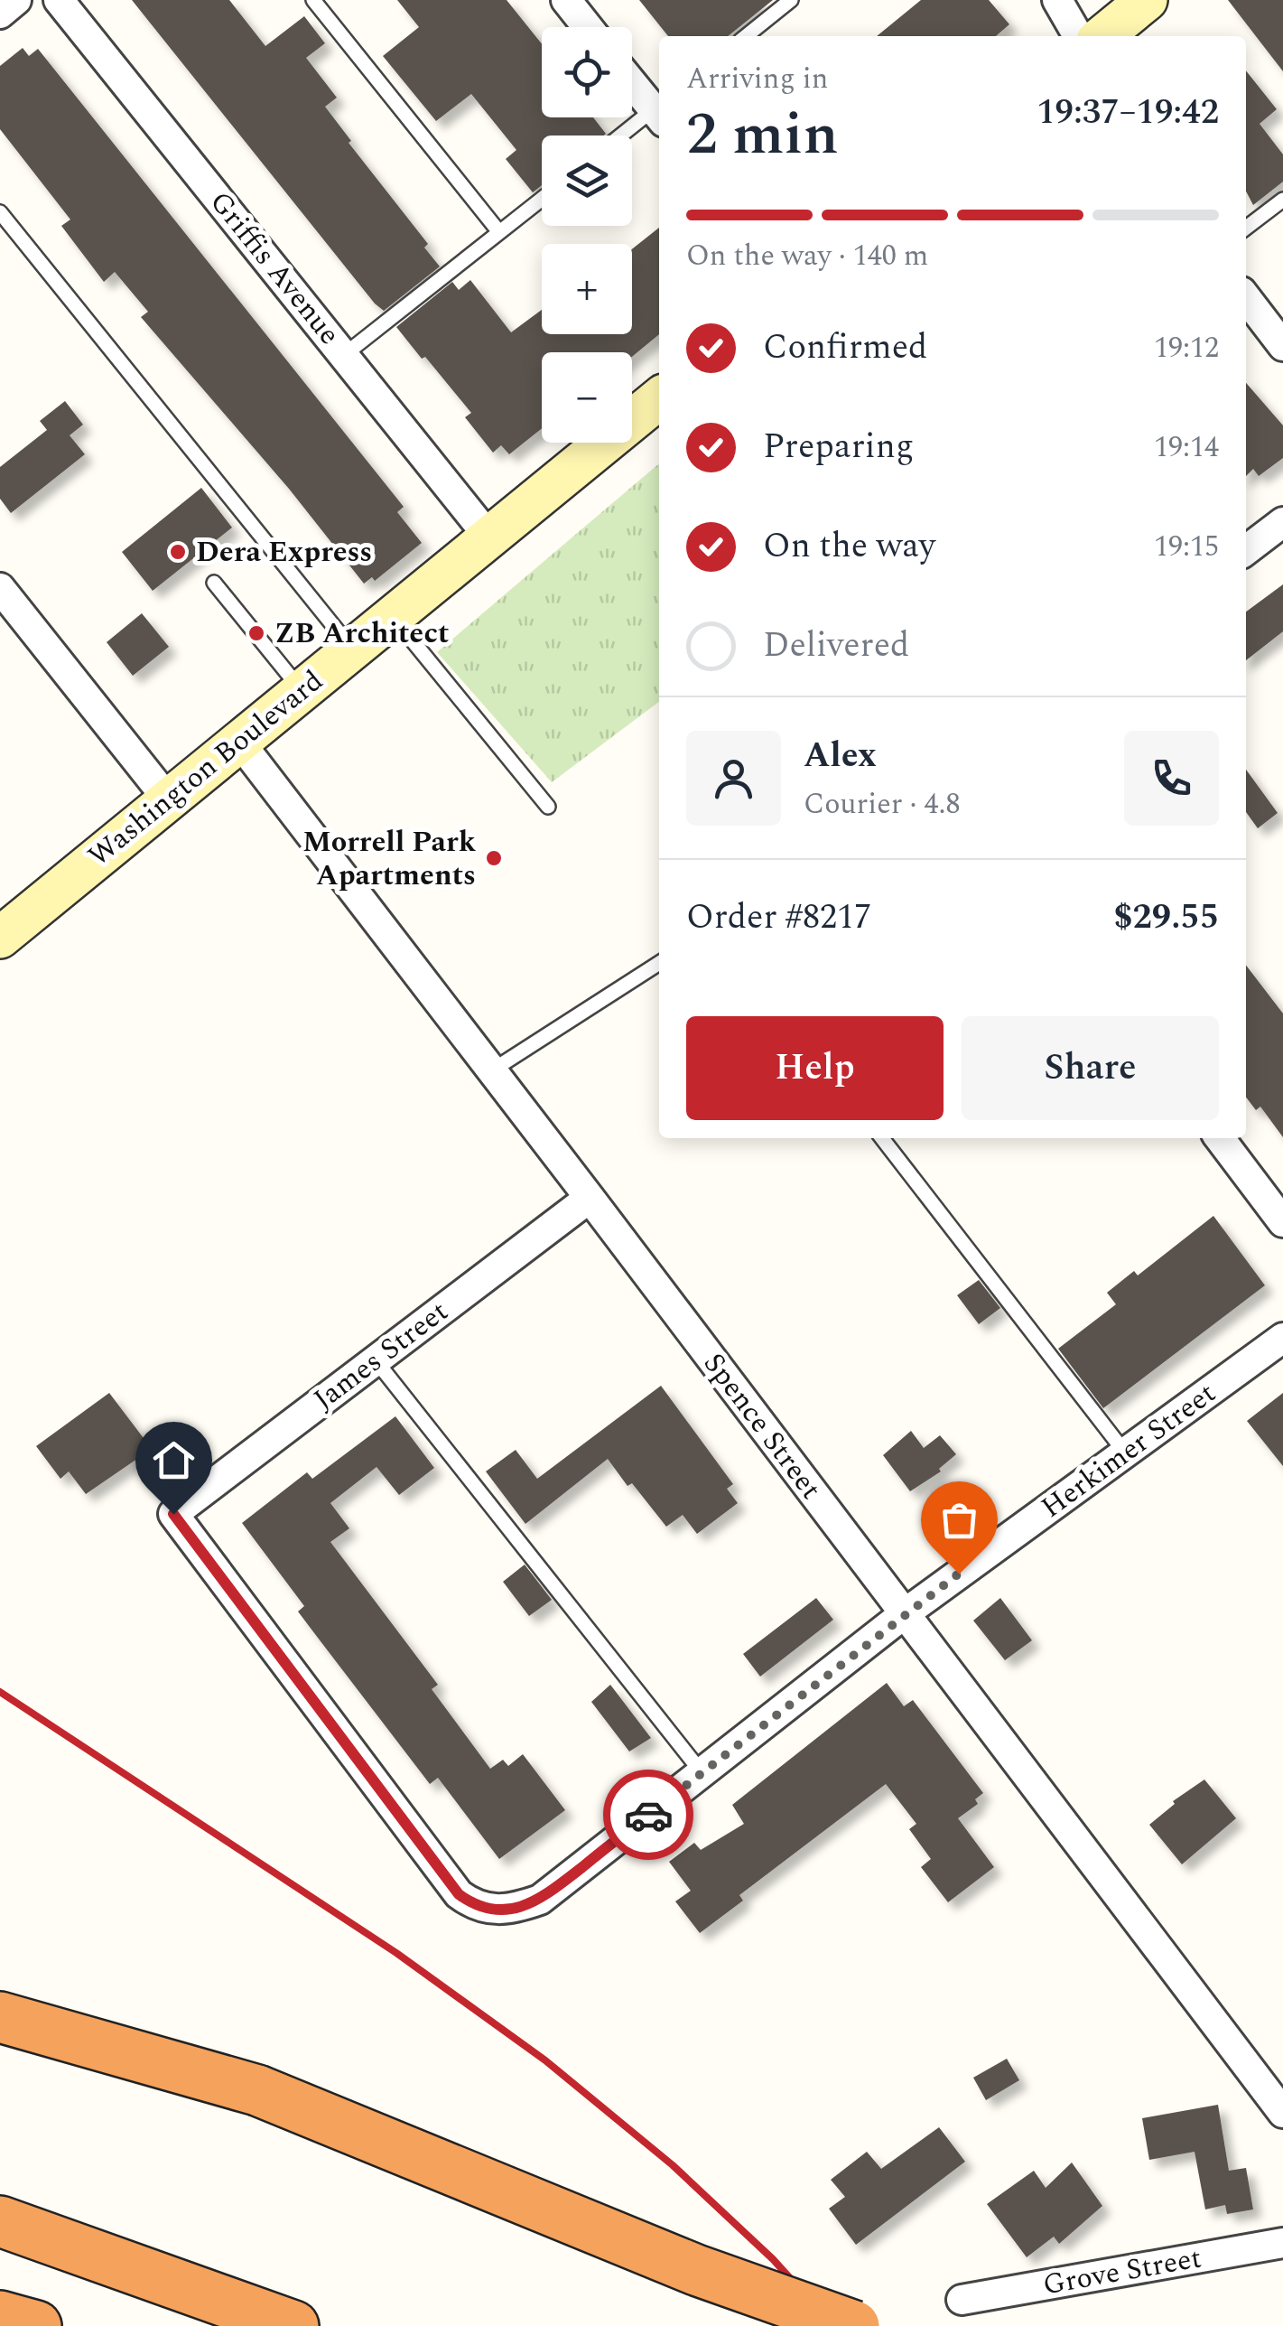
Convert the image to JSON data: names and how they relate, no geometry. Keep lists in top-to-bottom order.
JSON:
{
  "streets": {
    "main road": ["Washington Boulevard"],
    "street": [
      "Griffis Avenue",
      "James Street",
      "Spence Street",
      "Herkimer Street",
      "Grove Street"
    ]
  },
  "crossings": [
    ["Griffis Avenue", "Washington Boulevard"],
    ["Washington Boulevard", "Spence Street"],
    ["James Street", "Spence Street"],
    ["James Street", "Herkimer Street"],
    ["Spence Street", "Herkimer Street"]
  ],
  "places": ["Dera Express", "ZB Architect", "Morrell Park Apartments"],
  "page": {
    "map_buttons": ["+", "−"],
    "heading": ["2 min", "Arriving in", "19:37–19:42"],
    "panel": [
      "Alex",
      "Courier · 4.8",
      "Order #8217",
      "$29.55"
    ],
    "bar": "On the way · 140 m",
    "list": [
      ["Confirmed", "19:12"],
      ["Preparing", "19:14"],
      ["On the way", "19:15"],
      "Delivered"
    ],
    "buttons": ["Help", "Share"]
  }
}
